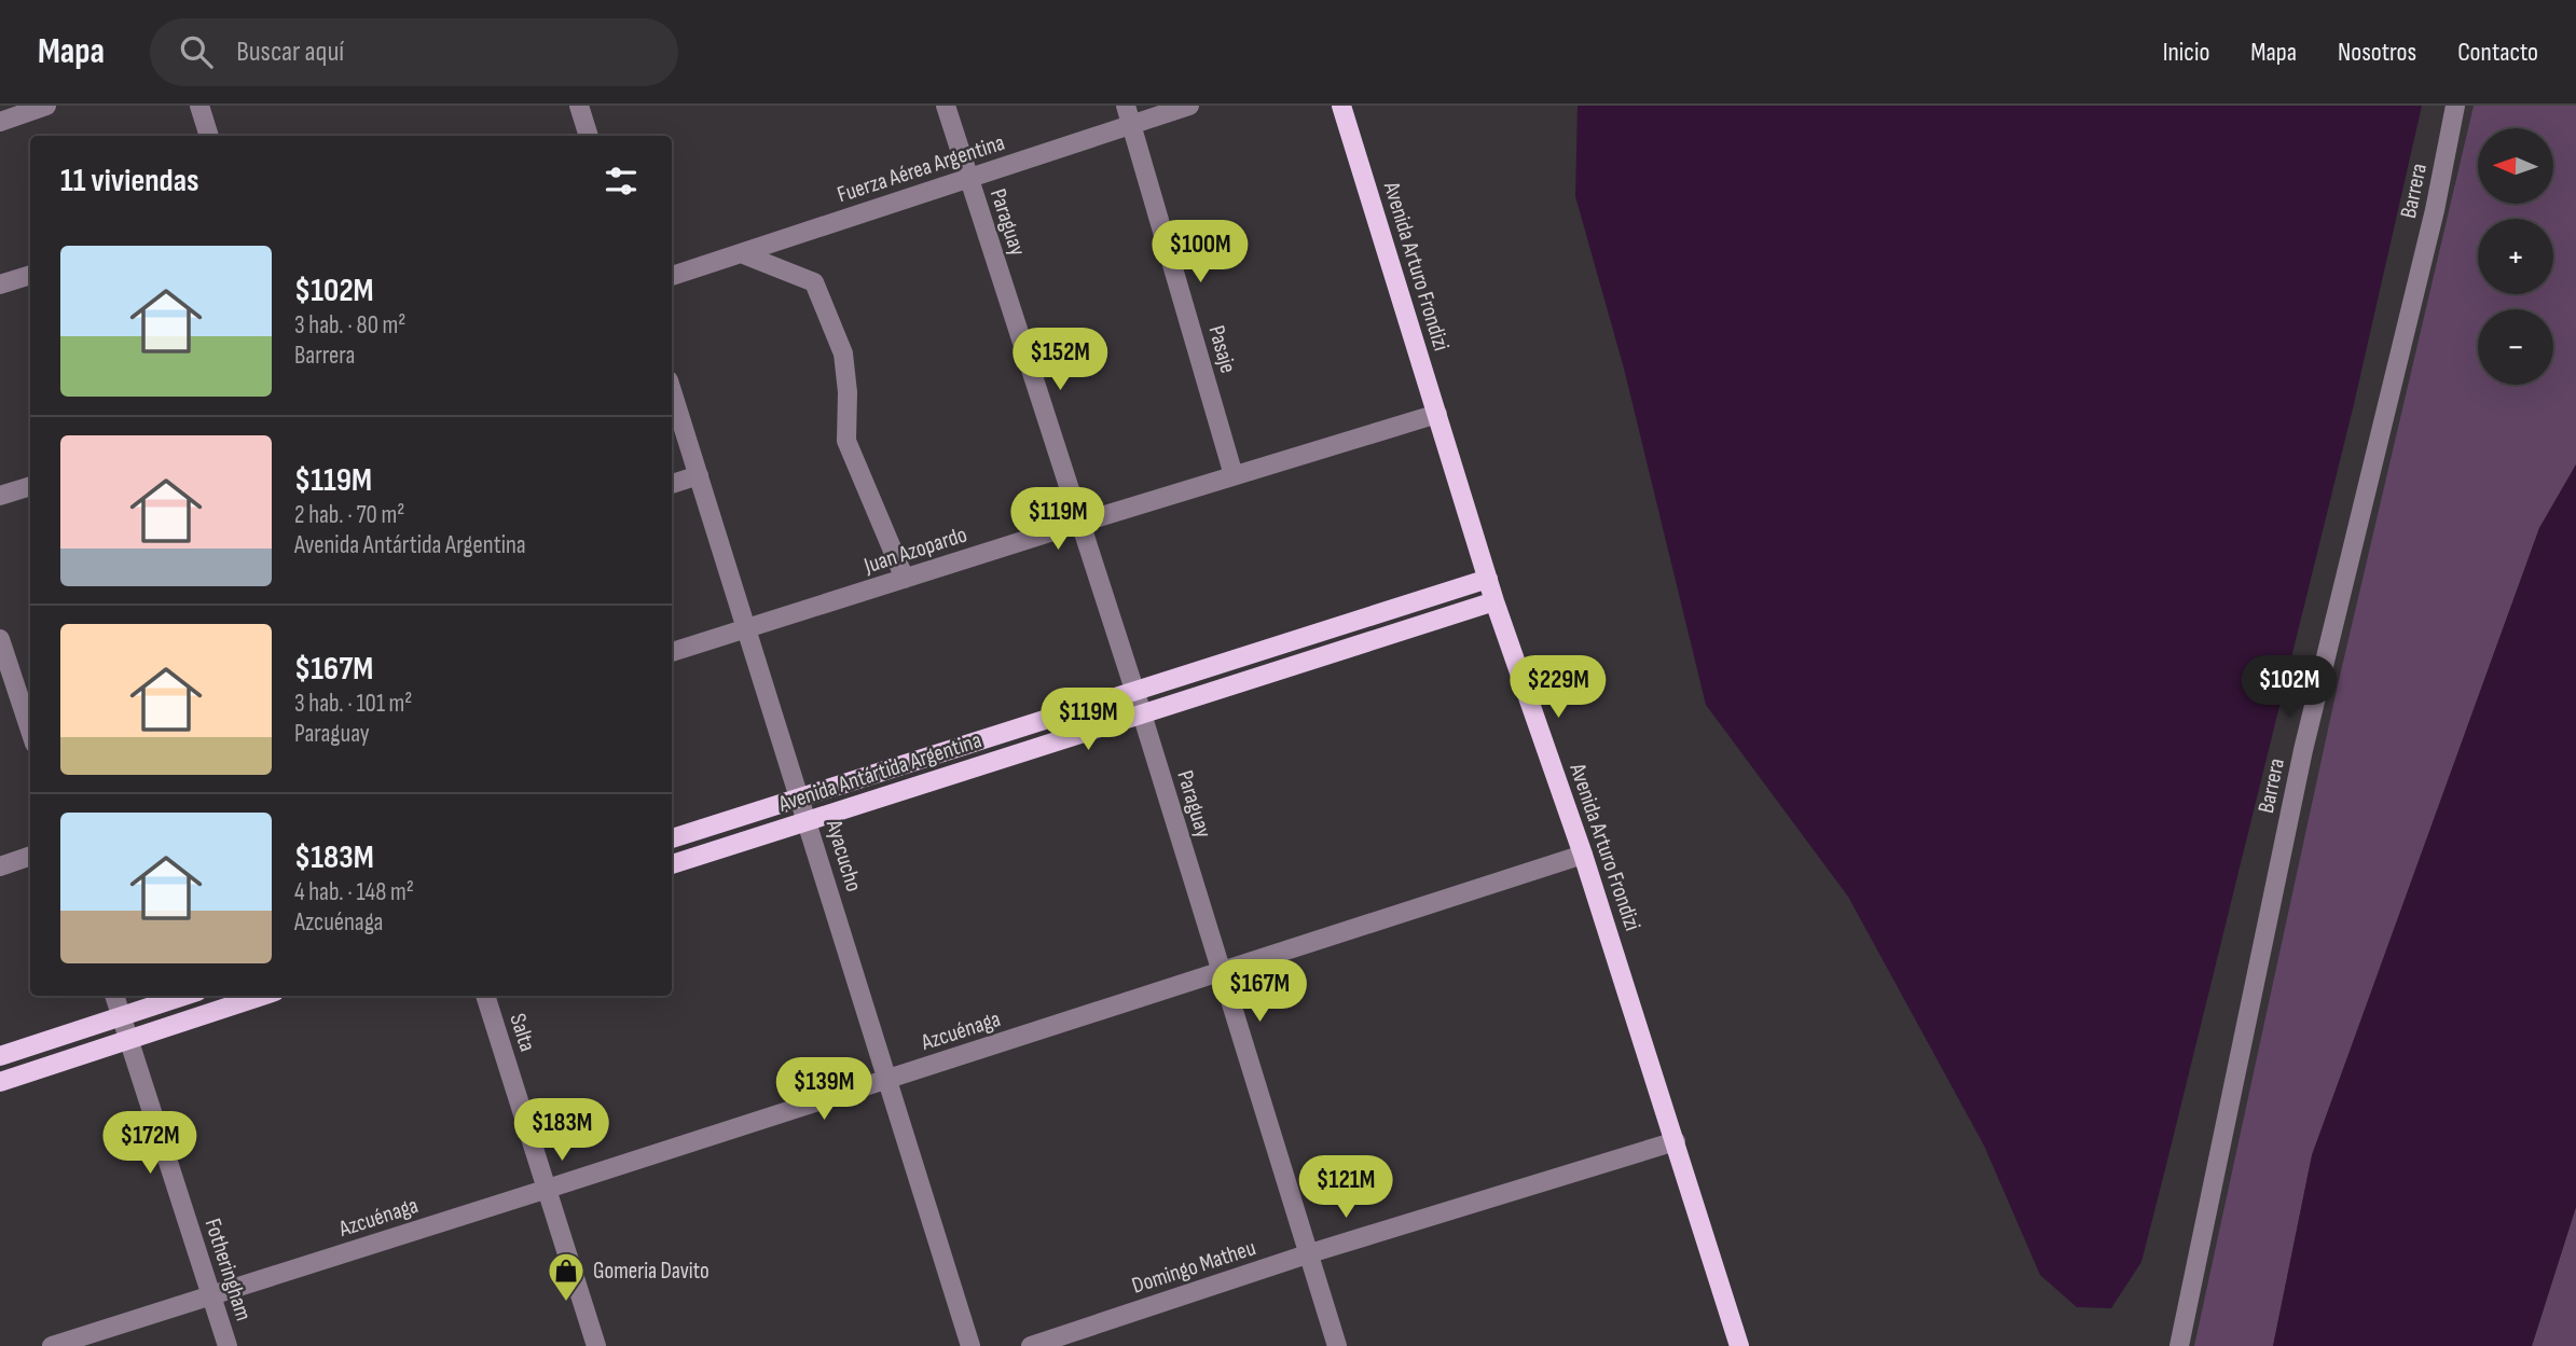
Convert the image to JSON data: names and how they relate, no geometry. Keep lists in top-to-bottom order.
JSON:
{
  "streets": {
    "main road": ["Avenida Arturo Frondizi", "Avenida Antártida Argentina"],
    "street": [
      "Fuerza Aérea Argentina",
      "Barrera",
      "Paraguay",
      "Pasaje",
      "Juan Azopardo",
      "Ayacucho",
      "Azcuénaga",
      "Salta",
      "Domingo Matheu",
      "Fotheringham"
    ]
  },
  "crossings": [
    ["Fuerza Aérea Argentina", "Paraguay"],
    ["Fuerza Aérea Argentina", "Pasaje"],
    ["Paraguay", "Juan Azopardo"],
    ["Paraguay", "Avenida Antártida Argentina"],
    ["Paraguay", "Azcuénaga"],
    ["Paraguay", "Domingo Matheu"],
    ["Avenida Arturo Frondizi", "Juan Azopardo"],
    ["Avenida Arturo Frondizi", "Avenida Antártida Argentina"],
    ["Avenida Arturo Frondizi", "Azcuénaga"],
    ["Avenida Arturo Frondizi", "Domingo Matheu"],
    ["Pasaje", "Juan Azopardo"],
    ["Juan Azopardo", "Ayacucho"],
    ["Avenida Antártida Argentina", "Ayacucho"],
    ["Ayacucho", "Azcuénaga"],
    ["Azcuénaga", "Salta"],
    ["Azcuénaga", "Fotheringham"]
  ],
  "places": {
    "shop": ["Gomeria Davito"]
  },
  "north": "left",
  "page": {
    "header": "Mapa",
    "search": "Buscar aquí",
    "nav": [
      "Inicio",
      "Mapa",
      "Nosotros",
      "Contacto"
    ],
    "map_buttons": ["+", "−"],
    "heading": "11 viviendas",
    "price": [
      "$100M",
      "$152M",
      "$119M",
      "$229M",
      "$102M",
      "$119M",
      "$167M",
      "$139M",
      "$183M",
      "$172M",
      "$121M"
    ],
    "list": [
      {
        "name": "$102M",
        "note": "3 hab. · 80 m² · Barrera"
      },
      {
        "name": "$119M",
        "note": "2 hab. · 70 m² · Avenida Antártida Argentina"
      },
      {
        "name": "$167M",
        "note": "3 hab. · 101 m² · Paraguay"
      },
      {
        "name": "$183M",
        "note": "4 hab. · 148 m² · Azcuénaga"
      }
    ]
  }
}
